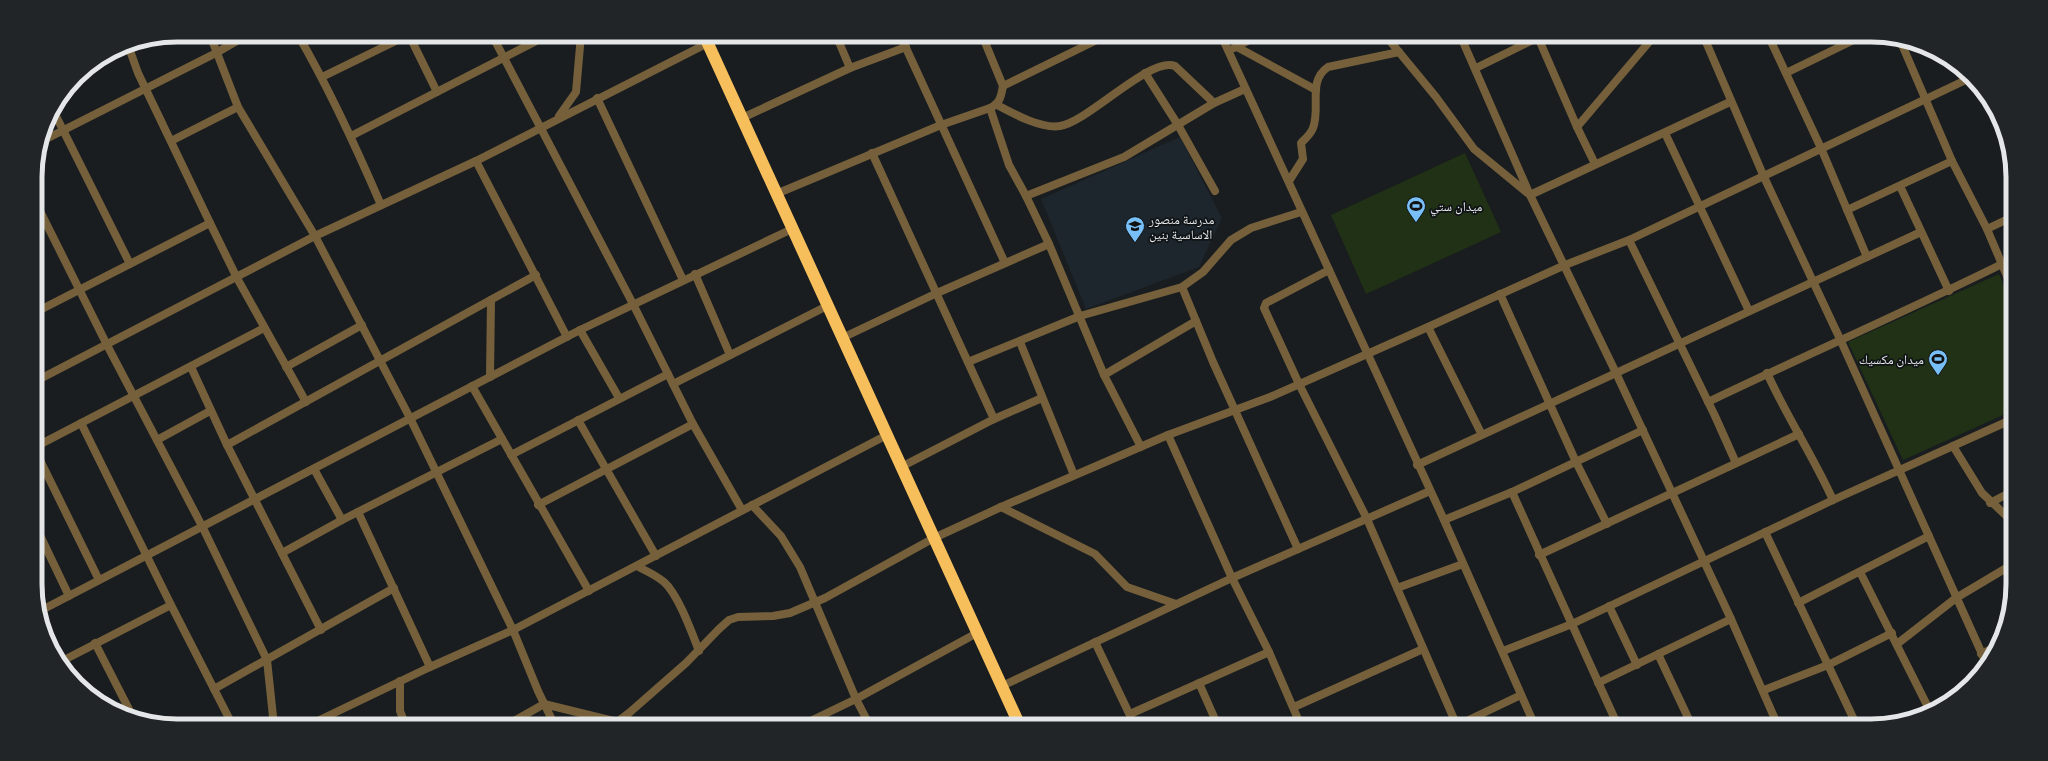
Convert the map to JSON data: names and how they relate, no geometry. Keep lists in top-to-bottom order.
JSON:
{
  "places": {
    "sports": ["ميدان ستي", "ميدان مكسيك"],
    "school or university": ["مدرسة منصور الاساسية بنين"]
  }
}
